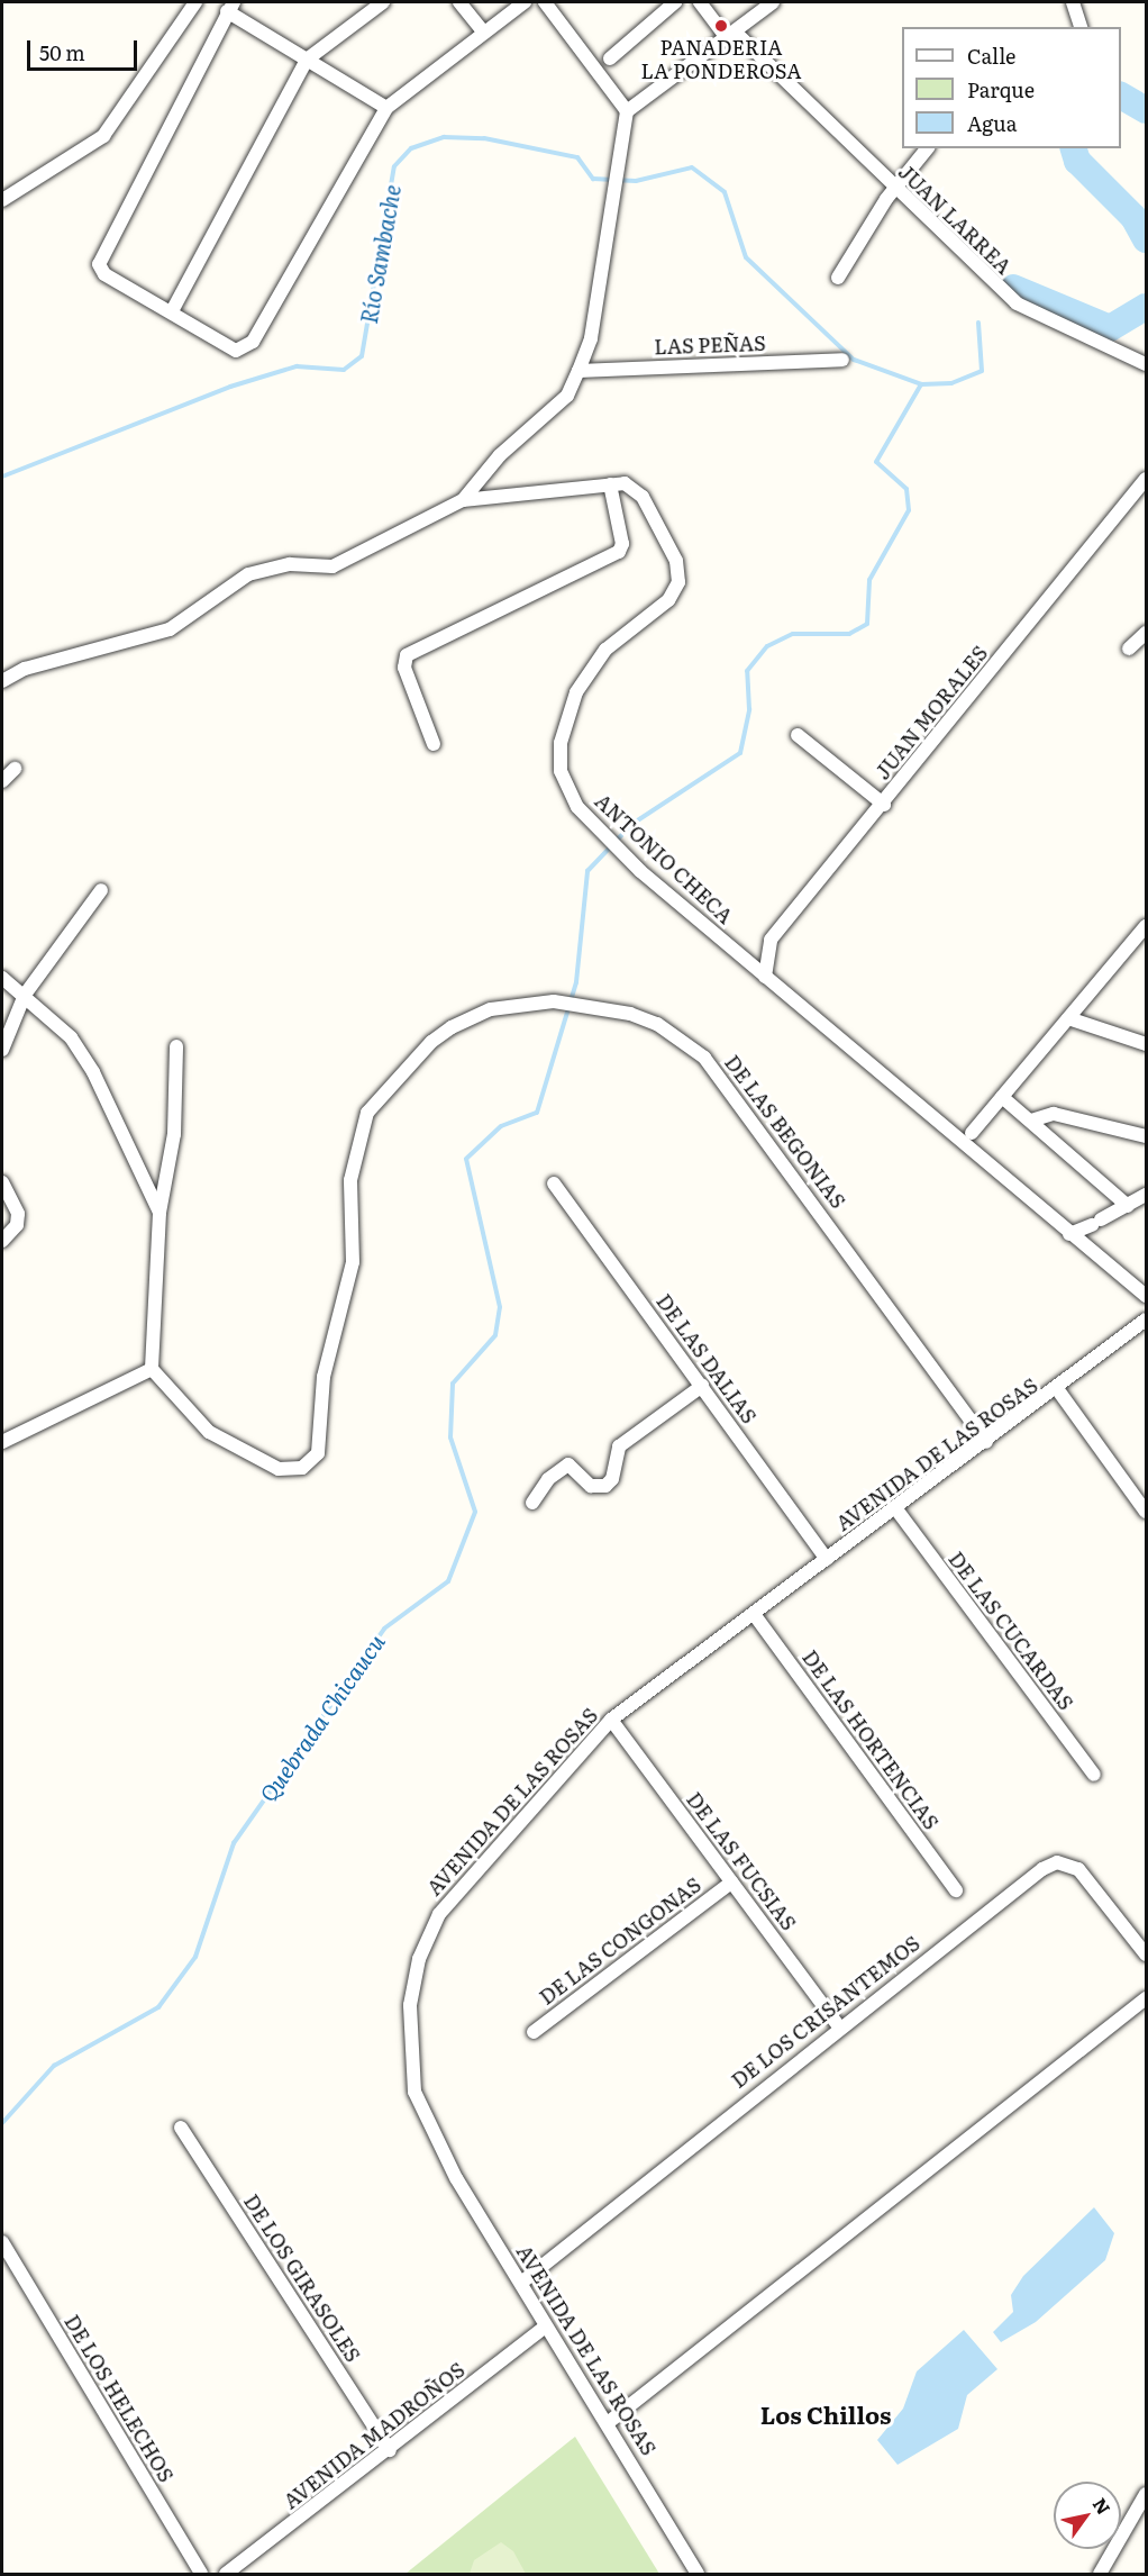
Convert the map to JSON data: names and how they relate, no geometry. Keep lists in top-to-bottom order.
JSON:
{
  "streets": {
    "street": [
      "JUAN LARREA",
      "LAS PEÑAS",
      "JUAN MORALES",
      "ANTONIO CHECA",
      "DE LAS BEGONIAS",
      "DE LAS DALIAS",
      "AVENIDA DE LAS ROSAS",
      "DE LAS CUCARDAS",
      "DE LAS HORTENCIAS",
      "DE LAS FUCSIAS",
      "DE LAS CONGONAS",
      "DE LOS CRISANTEMOS",
      "DE LOS GIRASOLES",
      "DE LOS HELECHOS",
      "AVENIDA MADROÑOS"
    ]
  },
  "crossings": [
    ["JUAN MORALES", "ANTONIO CHECA"],
    ["DE LAS BEGONIAS", "AVENIDA DE LAS ROSAS"],
    ["DE LAS DALIAS", "AVENIDA DE LAS ROSAS"],
    ["AVENIDA DE LAS ROSAS", "DE LAS CUCARDAS"],
    ["AVENIDA DE LAS ROSAS", "DE LAS HORTENCIAS"],
    ["AVENIDA DE LAS ROSAS", "DE LAS FUCSIAS"],
    ["AVENIDA DE LAS ROSAS", "DE LOS CRISANTEMOS"],
    ["AVENIDA DE LAS ROSAS", "AVENIDA MADROÑOS"],
    ["DE LAS FUCSIAS", "DE LAS CONGONAS"],
    ["DE LAS FUCSIAS", "DE LOS CRISANTEMOS"],
    ["DE LOS GIRASOLES", "AVENIDA MADROÑOS"]
  ],
  "districts": ["Los Chillos"],
  "water": ["Río Sambache", "Quebrada Chicaucu"],
  "places": ["PANADERIA LA PONDEROSA"],
  "legend": ["Calle", "Parque", "Agua"],
  "scale_bar": "50 m",
  "north": "top right"
}
